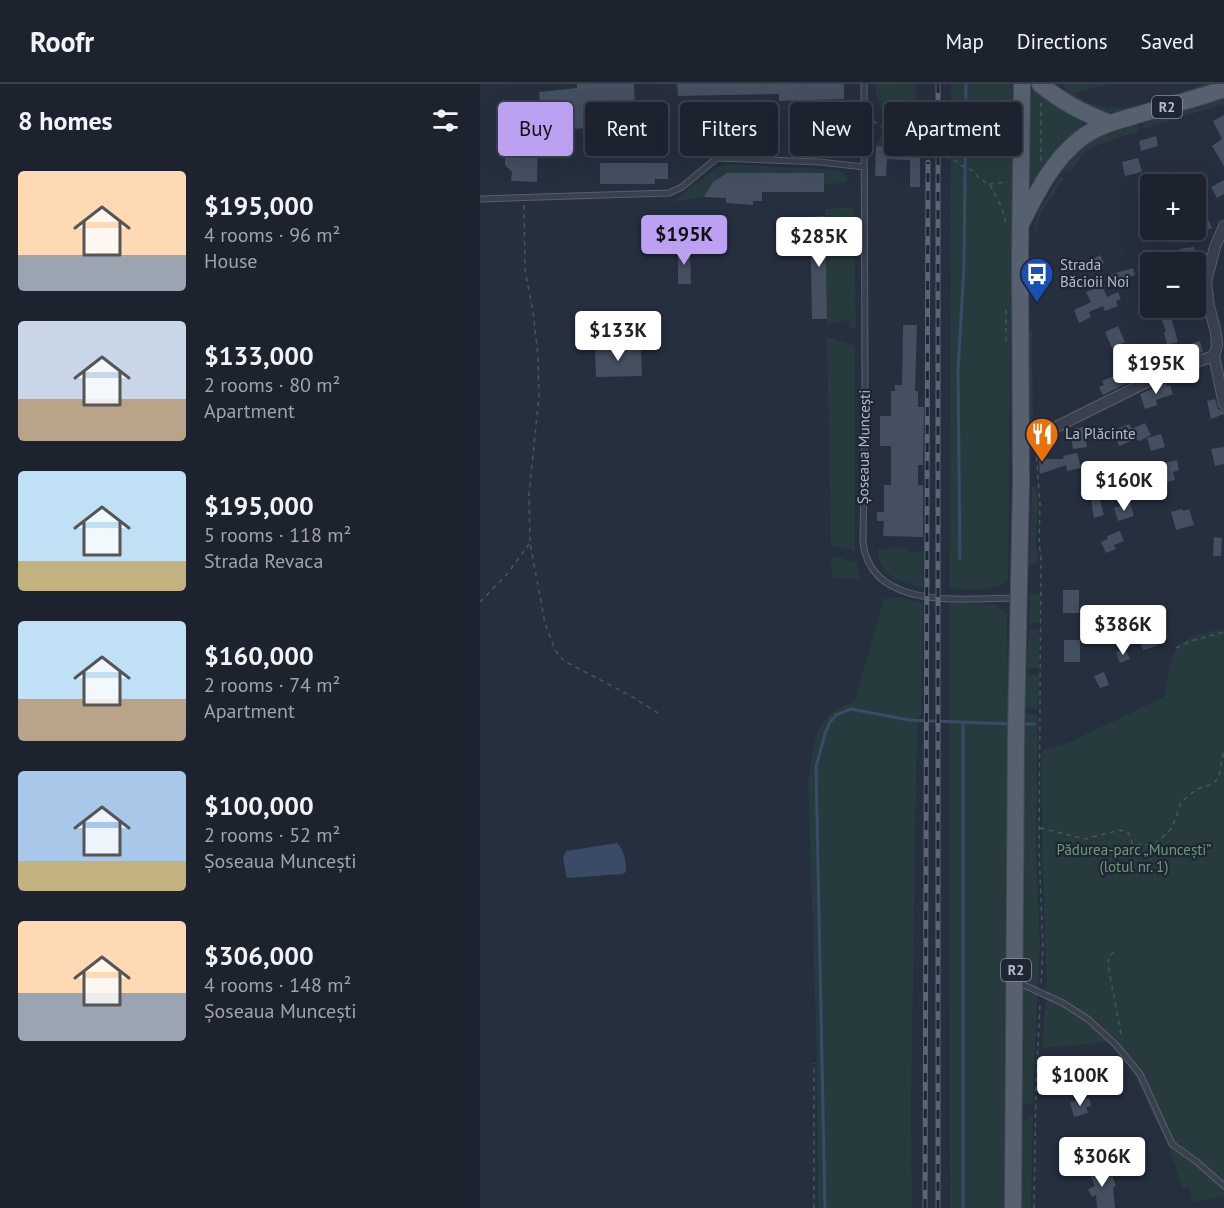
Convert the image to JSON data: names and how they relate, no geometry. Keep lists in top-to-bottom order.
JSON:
{
  "streets": {
    "main road": ["R2"],
    "lane": ["Șoseaua Muncești"]
  },
  "crossings": [
    ["R2", "Șoseaua Muncești"]
  ],
  "parks": ["Pădurea-parc „Muncești” (lotul nr. 1)"],
  "places": {
    "bus stop": ["Strada Băcioii Noi"],
    "restaurant": ["La Plăcinte"]
  },
  "page": {
    "header": "Roofr",
    "nav": ["Map", "Directions", "Saved"],
    "heading": "8 homes",
    "chip": [
      "Buy",
      "Rent",
      "Filters",
      "New",
      "Apartment"
    ],
    "list": [
      {
        "name": "$195,000",
        "note": "4 rooms · 96 m² · House"
      },
      {
        "name": "$133,000",
        "note": "2 rooms · 80 m² · Apartment"
      },
      {
        "name": "$195,000",
        "note": "5 rooms · 118 m² · Strada Revaca"
      },
      {
        "name": "$160,000",
        "note": "2 rooms · 74 m² · Apartment"
      },
      {
        "name": "$100,000",
        "note": "2 rooms · 52 m² · Șoseaua Muncești"
      },
      {
        "name": "$306,000",
        "note": "4 rooms · 148 m² · Șoseaua Muncești"
      }
    ],
    "map_buttons": ["+", "−"],
    "price": [
      "$195K",
      "$285K",
      "$133K",
      "$195K",
      "$160K",
      "$386K",
      "$100K",
      "$306K"
    ]
  }
}
